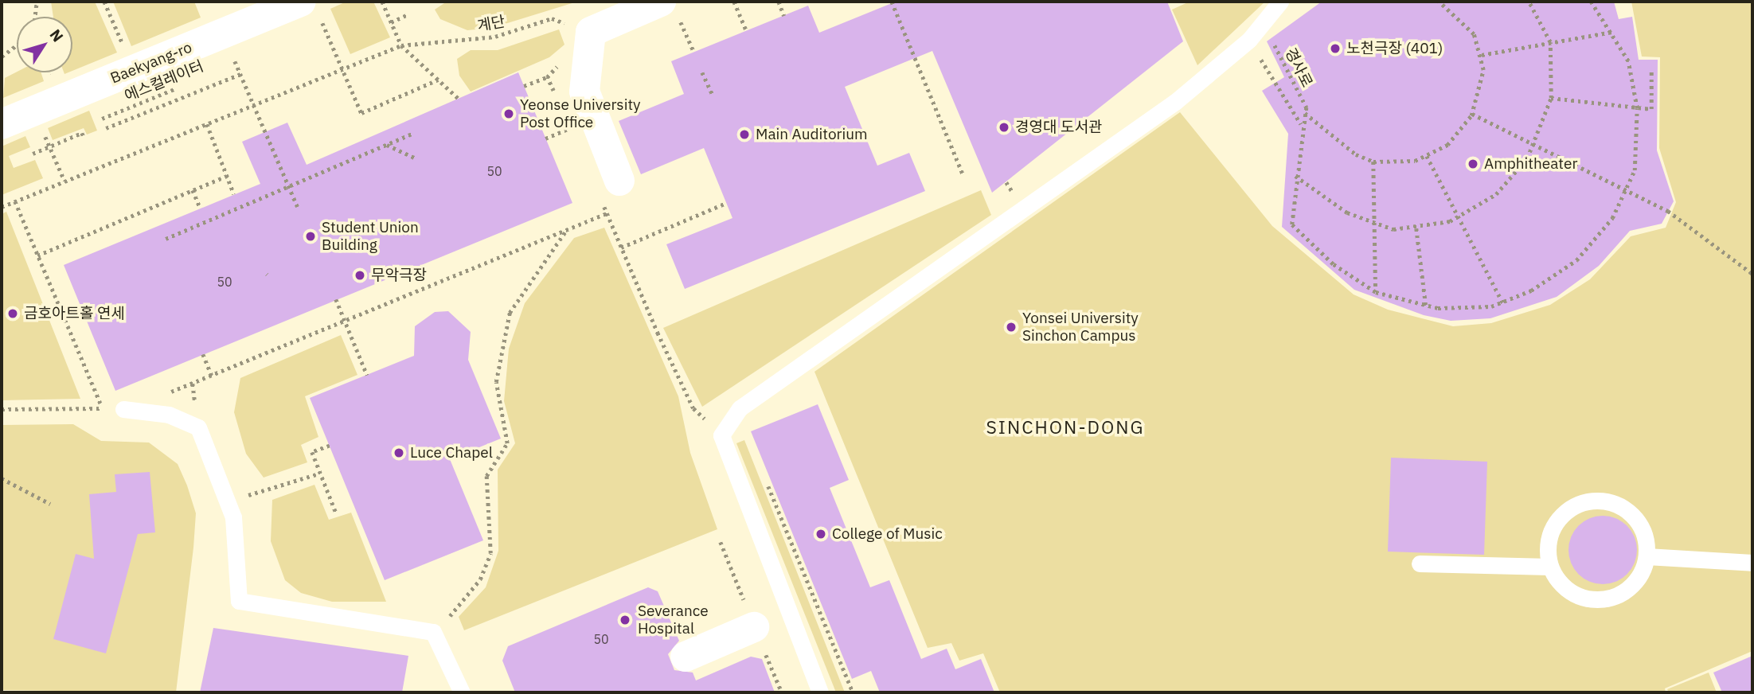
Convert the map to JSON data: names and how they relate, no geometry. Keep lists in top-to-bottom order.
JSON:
{
  "streets": {
    "street": ["Baekyang-ro"],
    "path": ["계단", "경사로", "에스컬레이터"]
  },
  "districts": ["SINCHON-DONG"],
  "places": [
    "노천극장 (401)",
    "Yeonse University Post Office",
    "경영대 도서관",
    "Main Auditorium",
    "Amphitheater",
    "Student Union Building",
    "무악극장",
    "금호아트홀 연세",
    "Yonsei University Sinchon Campus",
    "Luce Chapel",
    "College of Music",
    "Severance Hospital"
  ],
  "house_numbers": ["50", "50", "50"],
  "north": "top right"
}
